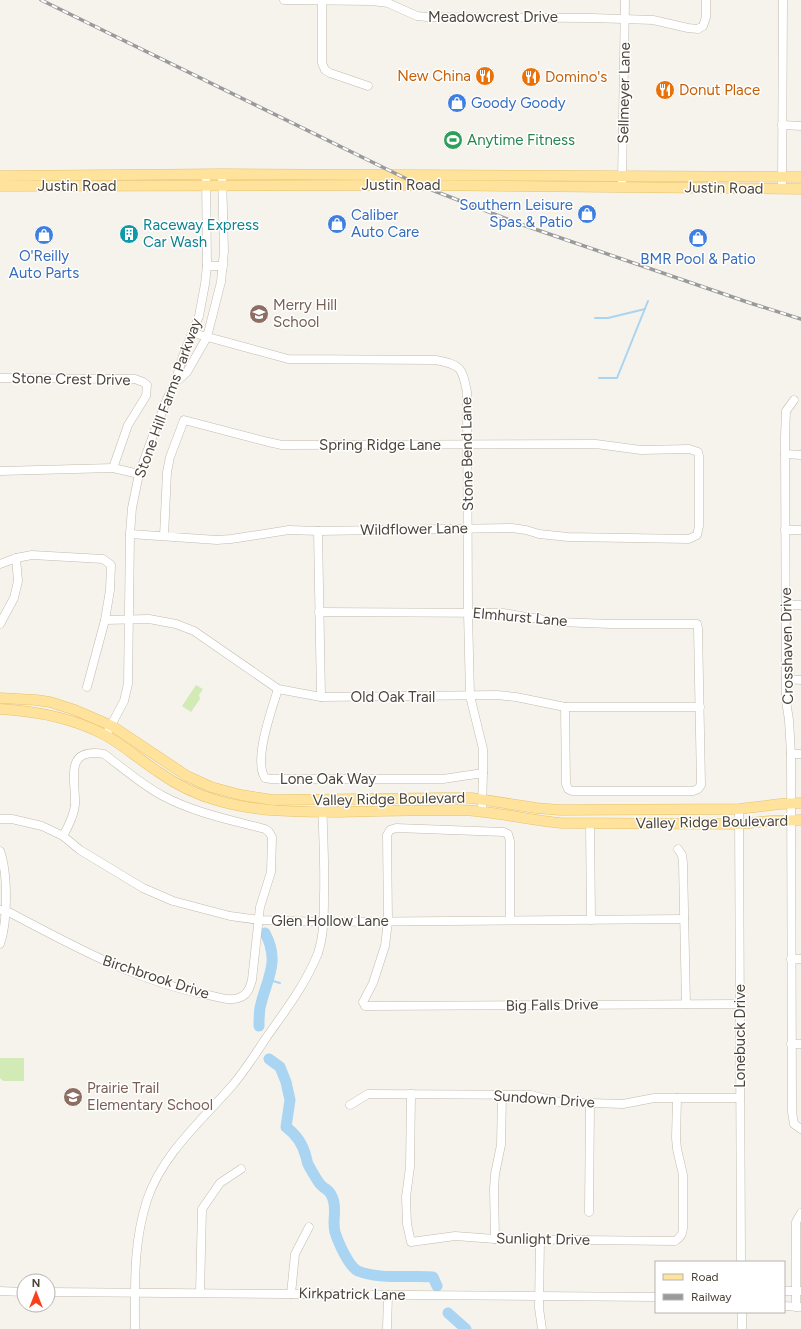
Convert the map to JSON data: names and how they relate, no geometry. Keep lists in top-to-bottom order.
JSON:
{
  "streets": {
    "main road": ["Justin Road", "Valley Ridge Boulevard"],
    "street": [
      "Meadowcrest Drive",
      "Sellmeyer Lane",
      "Stone Crest Drive",
      "Stone Hill Farms Parkway",
      "Spring Ridge Lane",
      "Stone Bend Lane",
      "Wildflower Lane",
      "Elmhurst Lane",
      "Crosshaven Drive",
      "Old Oak Trail",
      "Lone Oak Way",
      "Glen Hollow Lane",
      "Birchbrook Drive",
      "Big Falls Drive",
      "Lonebuck Drive",
      "Sundown Drive",
      "Sunlight Drive",
      "Kirkpatrick Lane"
    ]
  },
  "crossings": [
    ["Meadowcrest Drive", "Sellmeyer Lane"],
    ["Sellmeyer Lane", "Justin Road"],
    ["Justin Road", "Stone Hill Farms Parkway"],
    ["Stone Hill Farms Parkway", "Stone Bend Lane"],
    ["Stone Hill Farms Parkway", "Wildflower Lane"],
    ["Stone Hill Farms Parkway", "Old Oak Trail"],
    ["Stone Hill Farms Parkway", "Valley Ridge Boulevard"],
    ["Spring Ridge Lane", "Stone Bend Lane"],
    ["Spring Ridge Lane", "Wildflower Lane"],
    ["Stone Bend Lane", "Wildflower Lane"],
    ["Stone Bend Lane", "Elmhurst Lane"],
    ["Stone Bend Lane", "Old Oak Trail"],
    ["Stone Bend Lane", "Lone Oak Way"],
    ["Stone Bend Lane", "Valley Ridge Boulevard"],
    ["Elmhurst Lane", "Old Oak Trail"],
    ["Crosshaven Drive", "Valley Ridge Boulevard"],
    ["Old Oak Trail", "Lone Oak Way"],
    ["Valley Ridge Boulevard", "Lonebuck Drive"],
    ["Glen Hollow Lane", "Birchbrook Drive"],
    ["Glen Hollow Lane", "Big Falls Drive"],
    ["Big Falls Drive", "Lonebuck Drive"],
    ["Lonebuck Drive", "Sundown Drive"],
    ["Sundown Drive", "Sunlight Drive"]
  ],
  "places": {
    "restaurant": ["New China", "Domino's", "Donut Place"],
    "shop": [
      "Goody Goody",
      "Southern Leisure Spas & Patio",
      "Caliber Auto Care",
      "O'Reilly Auto Parts",
      "BMR Pool & Patio"
    ],
    "sports": ["Anytime Fitness"],
    "building": ["Raceway Express Car Wash"],
    "school or university": ["Merry Hill School", "Prairie Trail Elementary School"]
  },
  "legend": ["Road", "Railway"],
  "north": "top"
}
